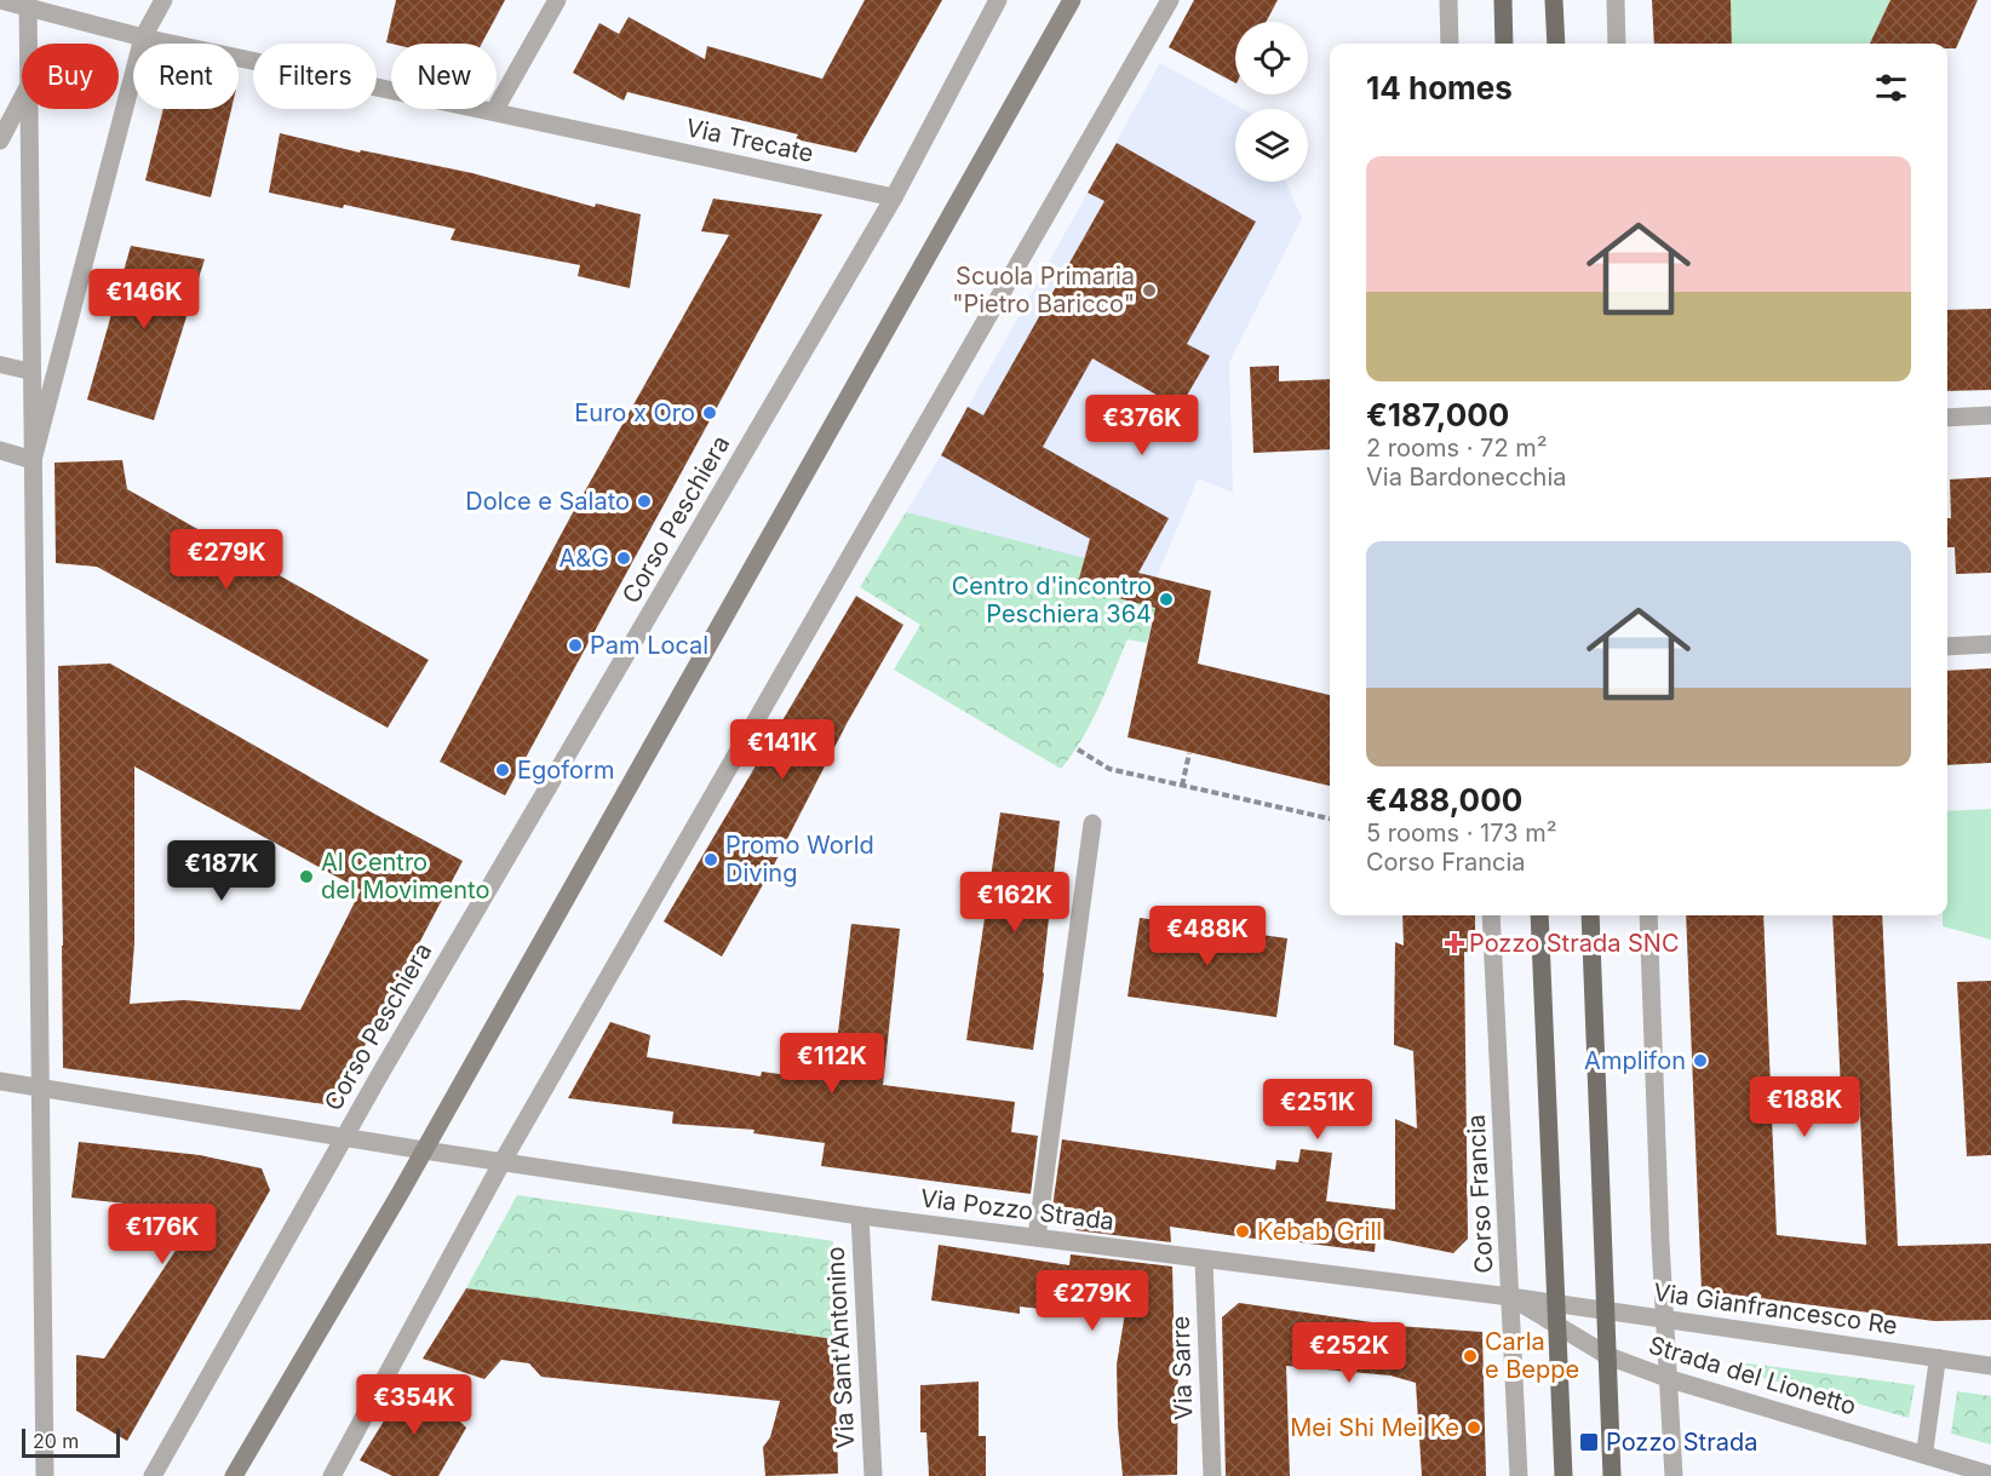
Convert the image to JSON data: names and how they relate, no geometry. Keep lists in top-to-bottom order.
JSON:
{
  "streets": {
    "street": [
      "Via Trecate",
      "Corso Peschiera",
      "Corso Francia",
      "Via Pozzo Strada",
      "Via Gianfrancesco Re",
      "Via Sant'Antonino",
      "Via Sarre",
      "Strada del Lionetto"
    ]
  },
  "crossings": [
    ["Via Trecate", "Corso Peschiera"],
    ["Corso Peschiera", "Via Pozzo Strada"],
    ["Corso Francia", "Via Pozzo Strada"],
    ["Corso Francia", "Strada del Lionetto"],
    ["Via Pozzo Strada", "Via Gianfrancesco Re"],
    ["Via Pozzo Strada", "Via Sant'Antonino"],
    ["Via Pozzo Strada", "Via Sarre"],
    ["Via Pozzo Strada", "Strada del Lionetto"]
  ],
  "places": {
    "other": [
      "Scuola Primaria \"Pietro Baricco\"",
      "Euro x Oro",
      "Dolce e Salato",
      "A&G",
      "Centro d'incontro Peschiera 364",
      "Pam Local",
      "Egoform",
      "Promo World Diving",
      "Al Centro del Movimento",
      "Amplifon",
      "Kebab Grill",
      "Carla e Beppe",
      "Mei Shi Mei Ke"
    ],
    "health": ["Pozzo Strada SNC"],
    "transit": ["Pozzo Strada"]
  },
  "scale_bar": "20 m",
  "page": {
    "chip": [
      "Buy",
      "Rent",
      "Filters",
      "New"
    ],
    "heading": "14 homes",
    "list": [
      {
        "name": "€187,000",
        "note": "2 rooms · 72 m² · Via Bardonecchia"
      },
      {
        "name": "€488,000",
        "note": "5 rooms · 173 m² · Corso Francia"
      }
    ],
    "price": [
      "€146K",
      "€376K",
      "€279K",
      "€141K",
      "€187K",
      "€162K",
      "€488K",
      "€112K",
      "€188K",
      "€251K",
      "€176K",
      "€279K",
      "€252K",
      "€354K"
    ],
    "scale": "20 m"
  }
}
